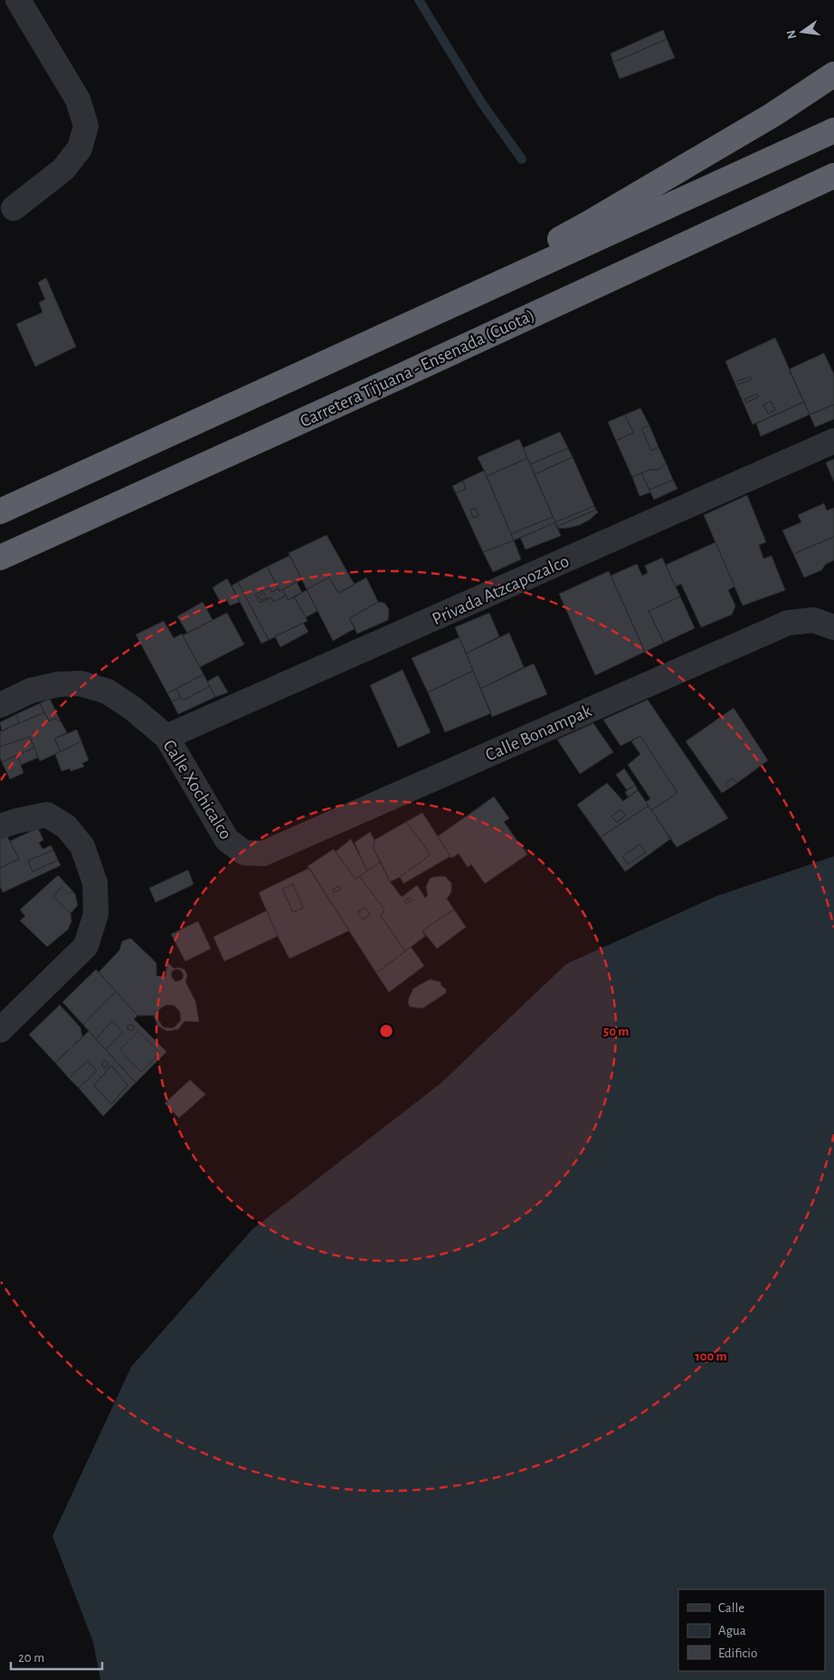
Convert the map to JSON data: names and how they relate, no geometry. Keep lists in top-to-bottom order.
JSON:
{
  "streets": {
    "highway": ["Carretera Tijuana - Ensenada (Cuota)"],
    "street": ["Privada Atzcapozalco", "Calle Bonampak", "Calle Xochicalco"]
  },
  "crossings": [
    ["Privada Atzcapozalco", "Calle Xochicalco"],
    ["Calle Bonampak", "Calle Xochicalco"]
  ],
  "legend": ["Calle", "Agua", "Edificio"],
  "scale_bar": "20 m",
  "north": "left",
  "rings": ["50 m", "100 m"]
}
